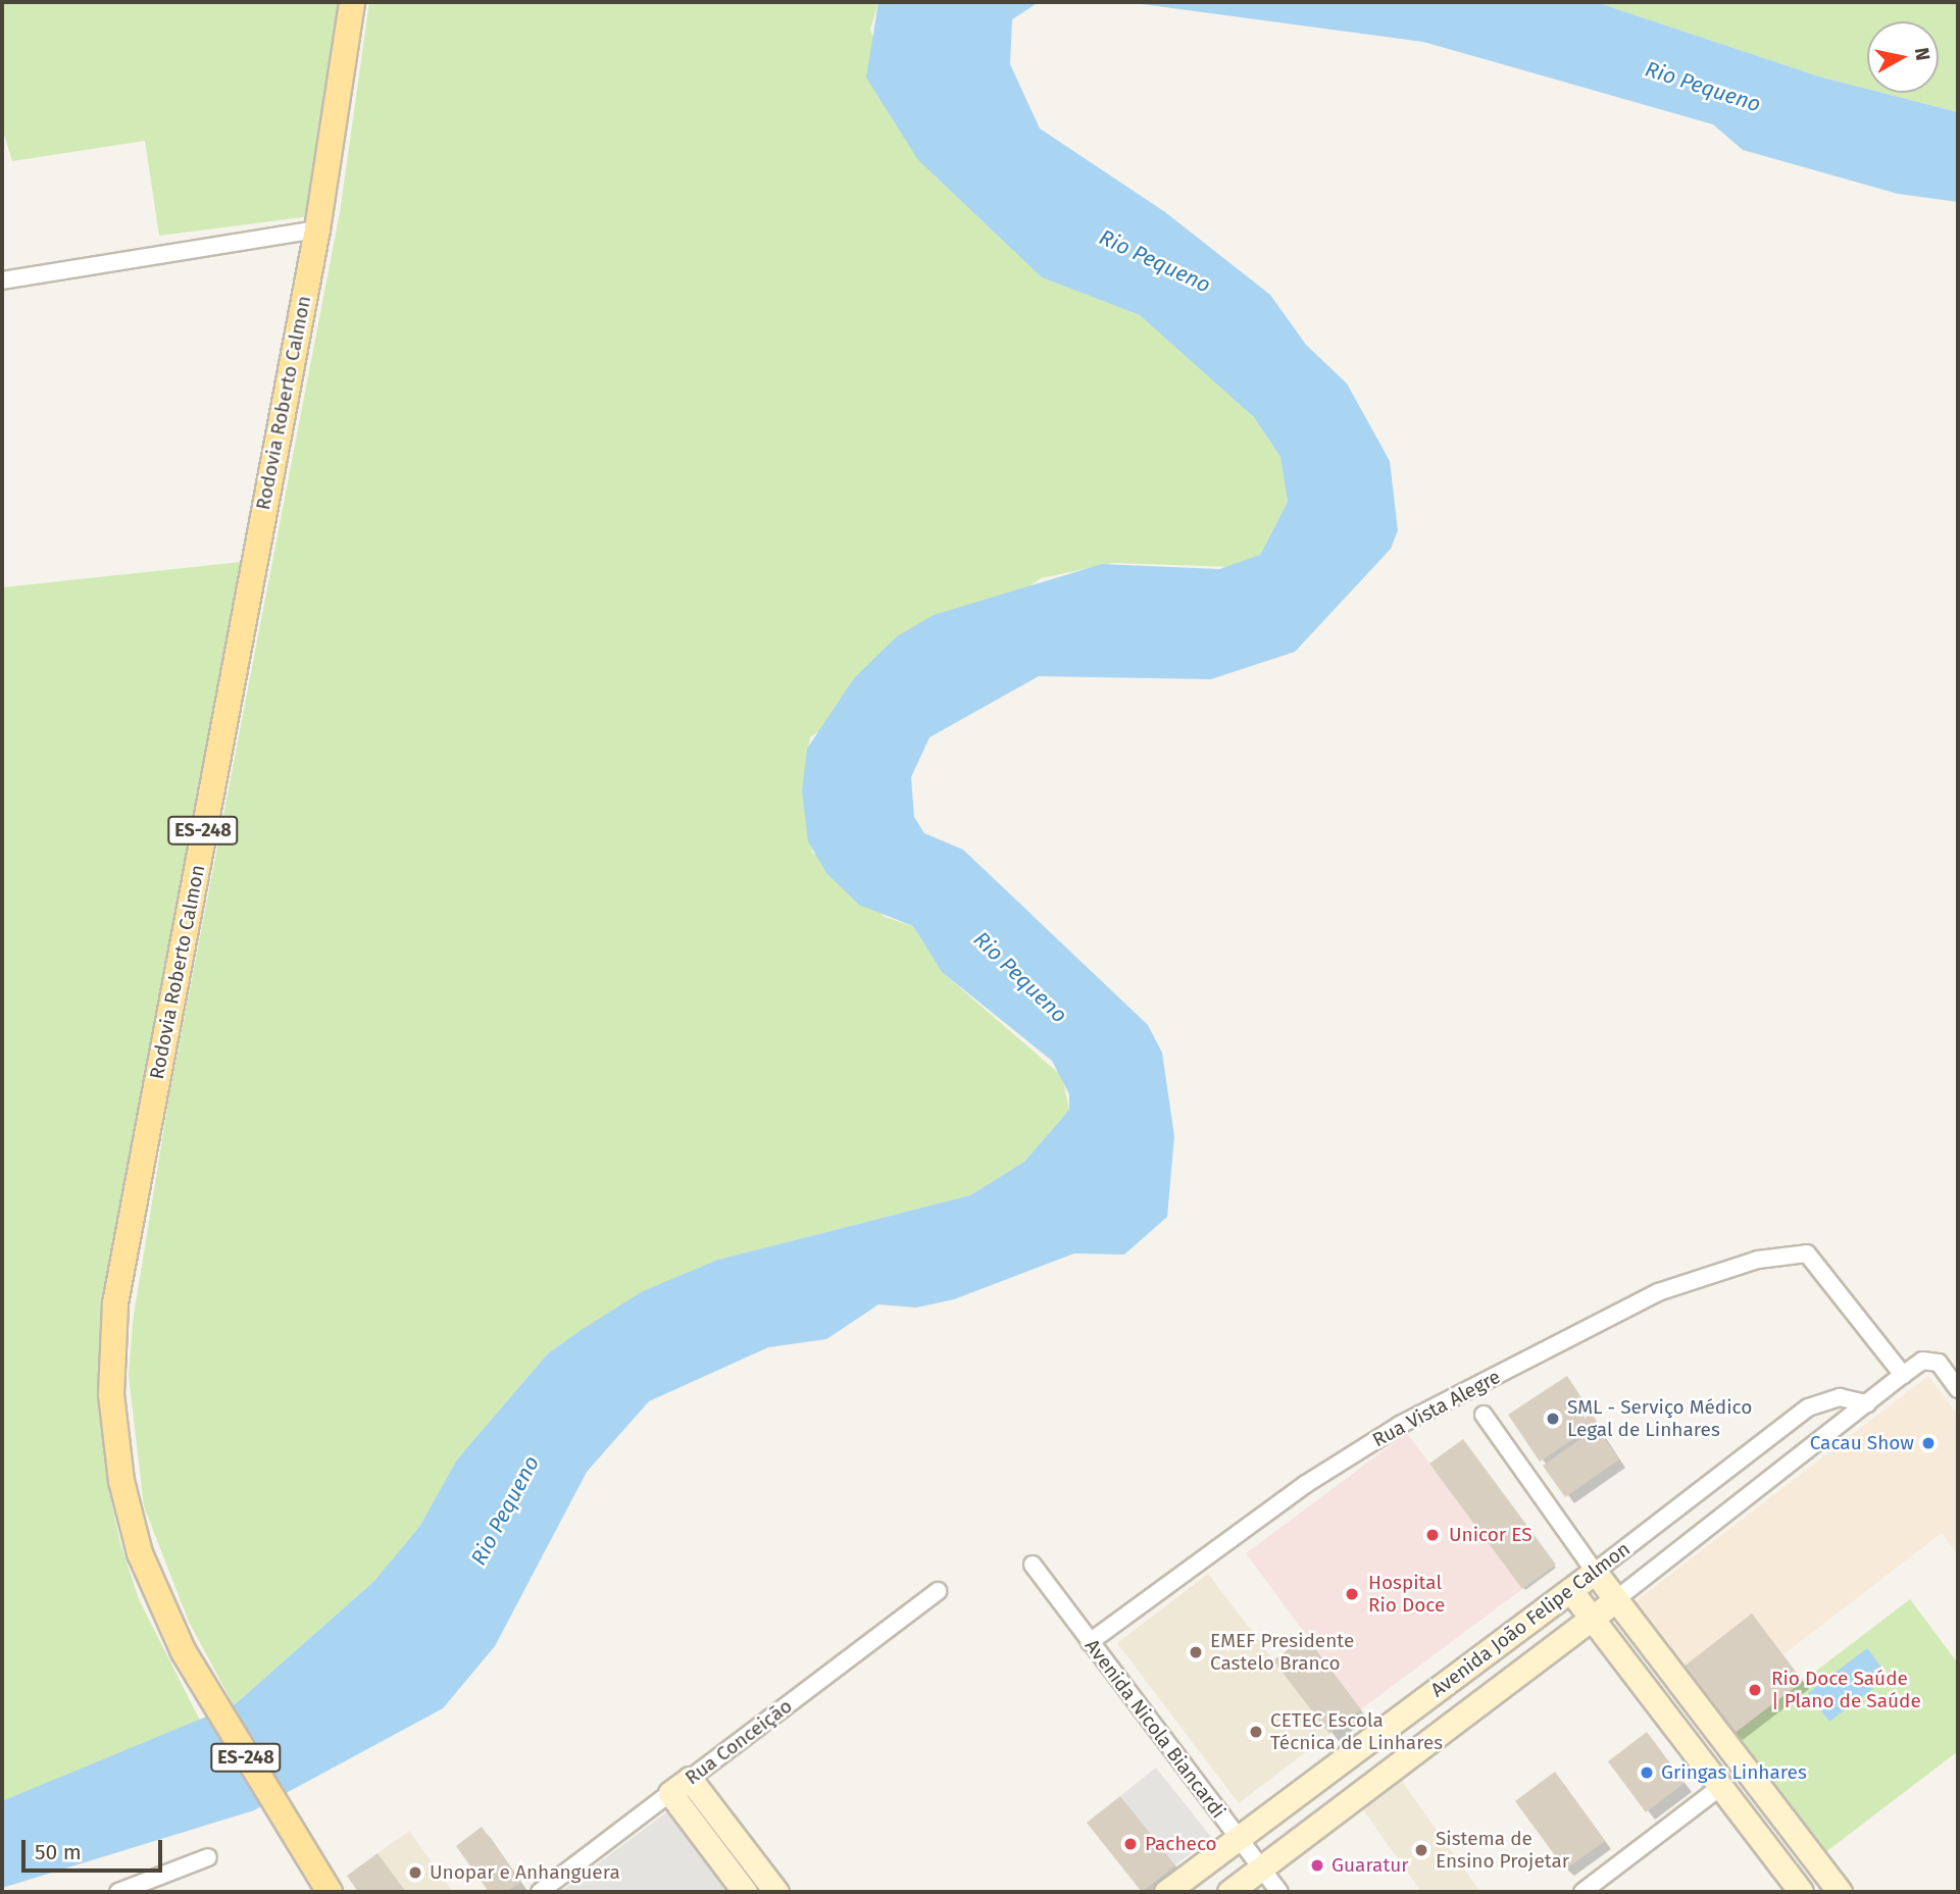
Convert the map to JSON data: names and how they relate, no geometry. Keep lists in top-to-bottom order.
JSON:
{
  "streets": {
    "main road": [
      "Rodovia Roberto Calmon",
      "ES-248",
      "Avenida João Felipe Calmon",
      "Rua Conceição"
    ],
    "street": ["Rua Vista Alegre", "Avenida Nicola Biancardi"]
  },
  "crossings": [
    ["Rua Vista Alegre", "Avenida João Felipe Calmon"],
    ["Rua Vista Alegre", "Avenida Nicola Biancardi"],
    ["Avenida João Felipe Calmon", "Avenida Nicola Biancardi"]
  ],
  "water": ["Rio Pequeno"],
  "places": [
    "SML - Serviço Médico Legal de Linhares",
    "Cacau Show",
    "Unicor ES",
    "Hospital Rio Doce",
    "EMEF Presidente Castelo Branco",
    "Rio Doce Saúde | Plano de Saúde",
    "CETEC Escola Técnica de Linhares",
    "Gringas Linhares",
    "Pacheco",
    "Sistema de Ensino Projetar",
    "Guaratur",
    "Unopar e Anhanguera"
  ],
  "scale_bar": "50 m",
  "north": "right"
}
